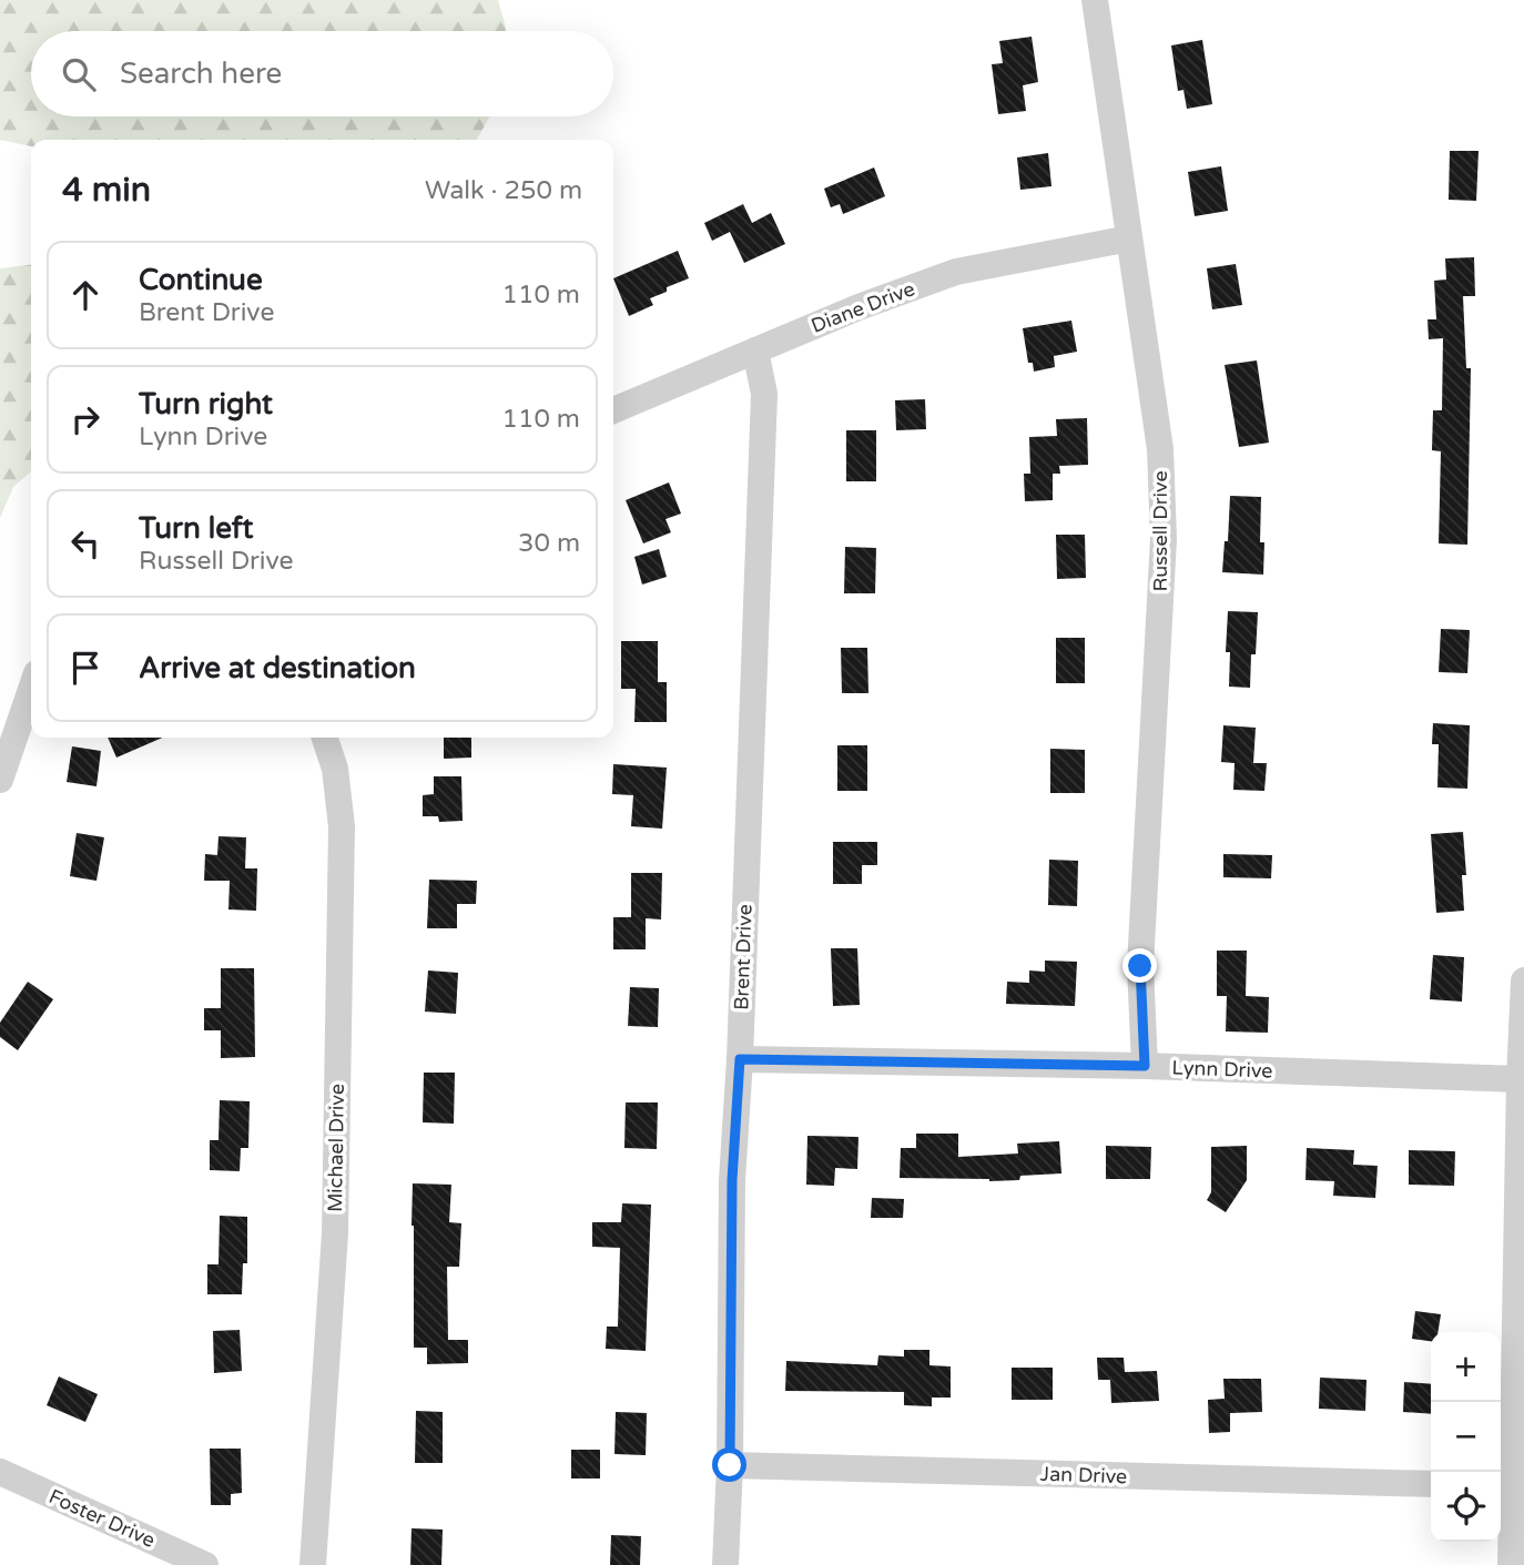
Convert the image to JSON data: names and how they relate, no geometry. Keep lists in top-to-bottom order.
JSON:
{
  "streets": {
    "street": [
      "Diane Drive",
      "Russell Drive",
      "Brent Drive",
      "Lynn Drive",
      "Michael Drive",
      "Jan Drive",
      "Foster Drive"
    ]
  },
  "crossings": [
    ["Diane Drive", "Russell Drive"],
    ["Diane Drive", "Brent Drive"],
    ["Russell Drive", "Lynn Drive"],
    ["Brent Drive", "Lynn Drive"],
    ["Brent Drive", "Jan Drive"]
  ],
  "page": {
    "search": "Search here",
    "heading": ["4 min", "Walk · 250 m"],
    "list": [
      ["Continue", "Brent Drive", "110 m"],
      ["Turn right", "Lynn Drive", "110 m"],
      ["Turn left", "Russell Drive", "30 m"],
      "Arrive at destination"
    ],
    "map_buttons": ["+", "−"]
  }
}
